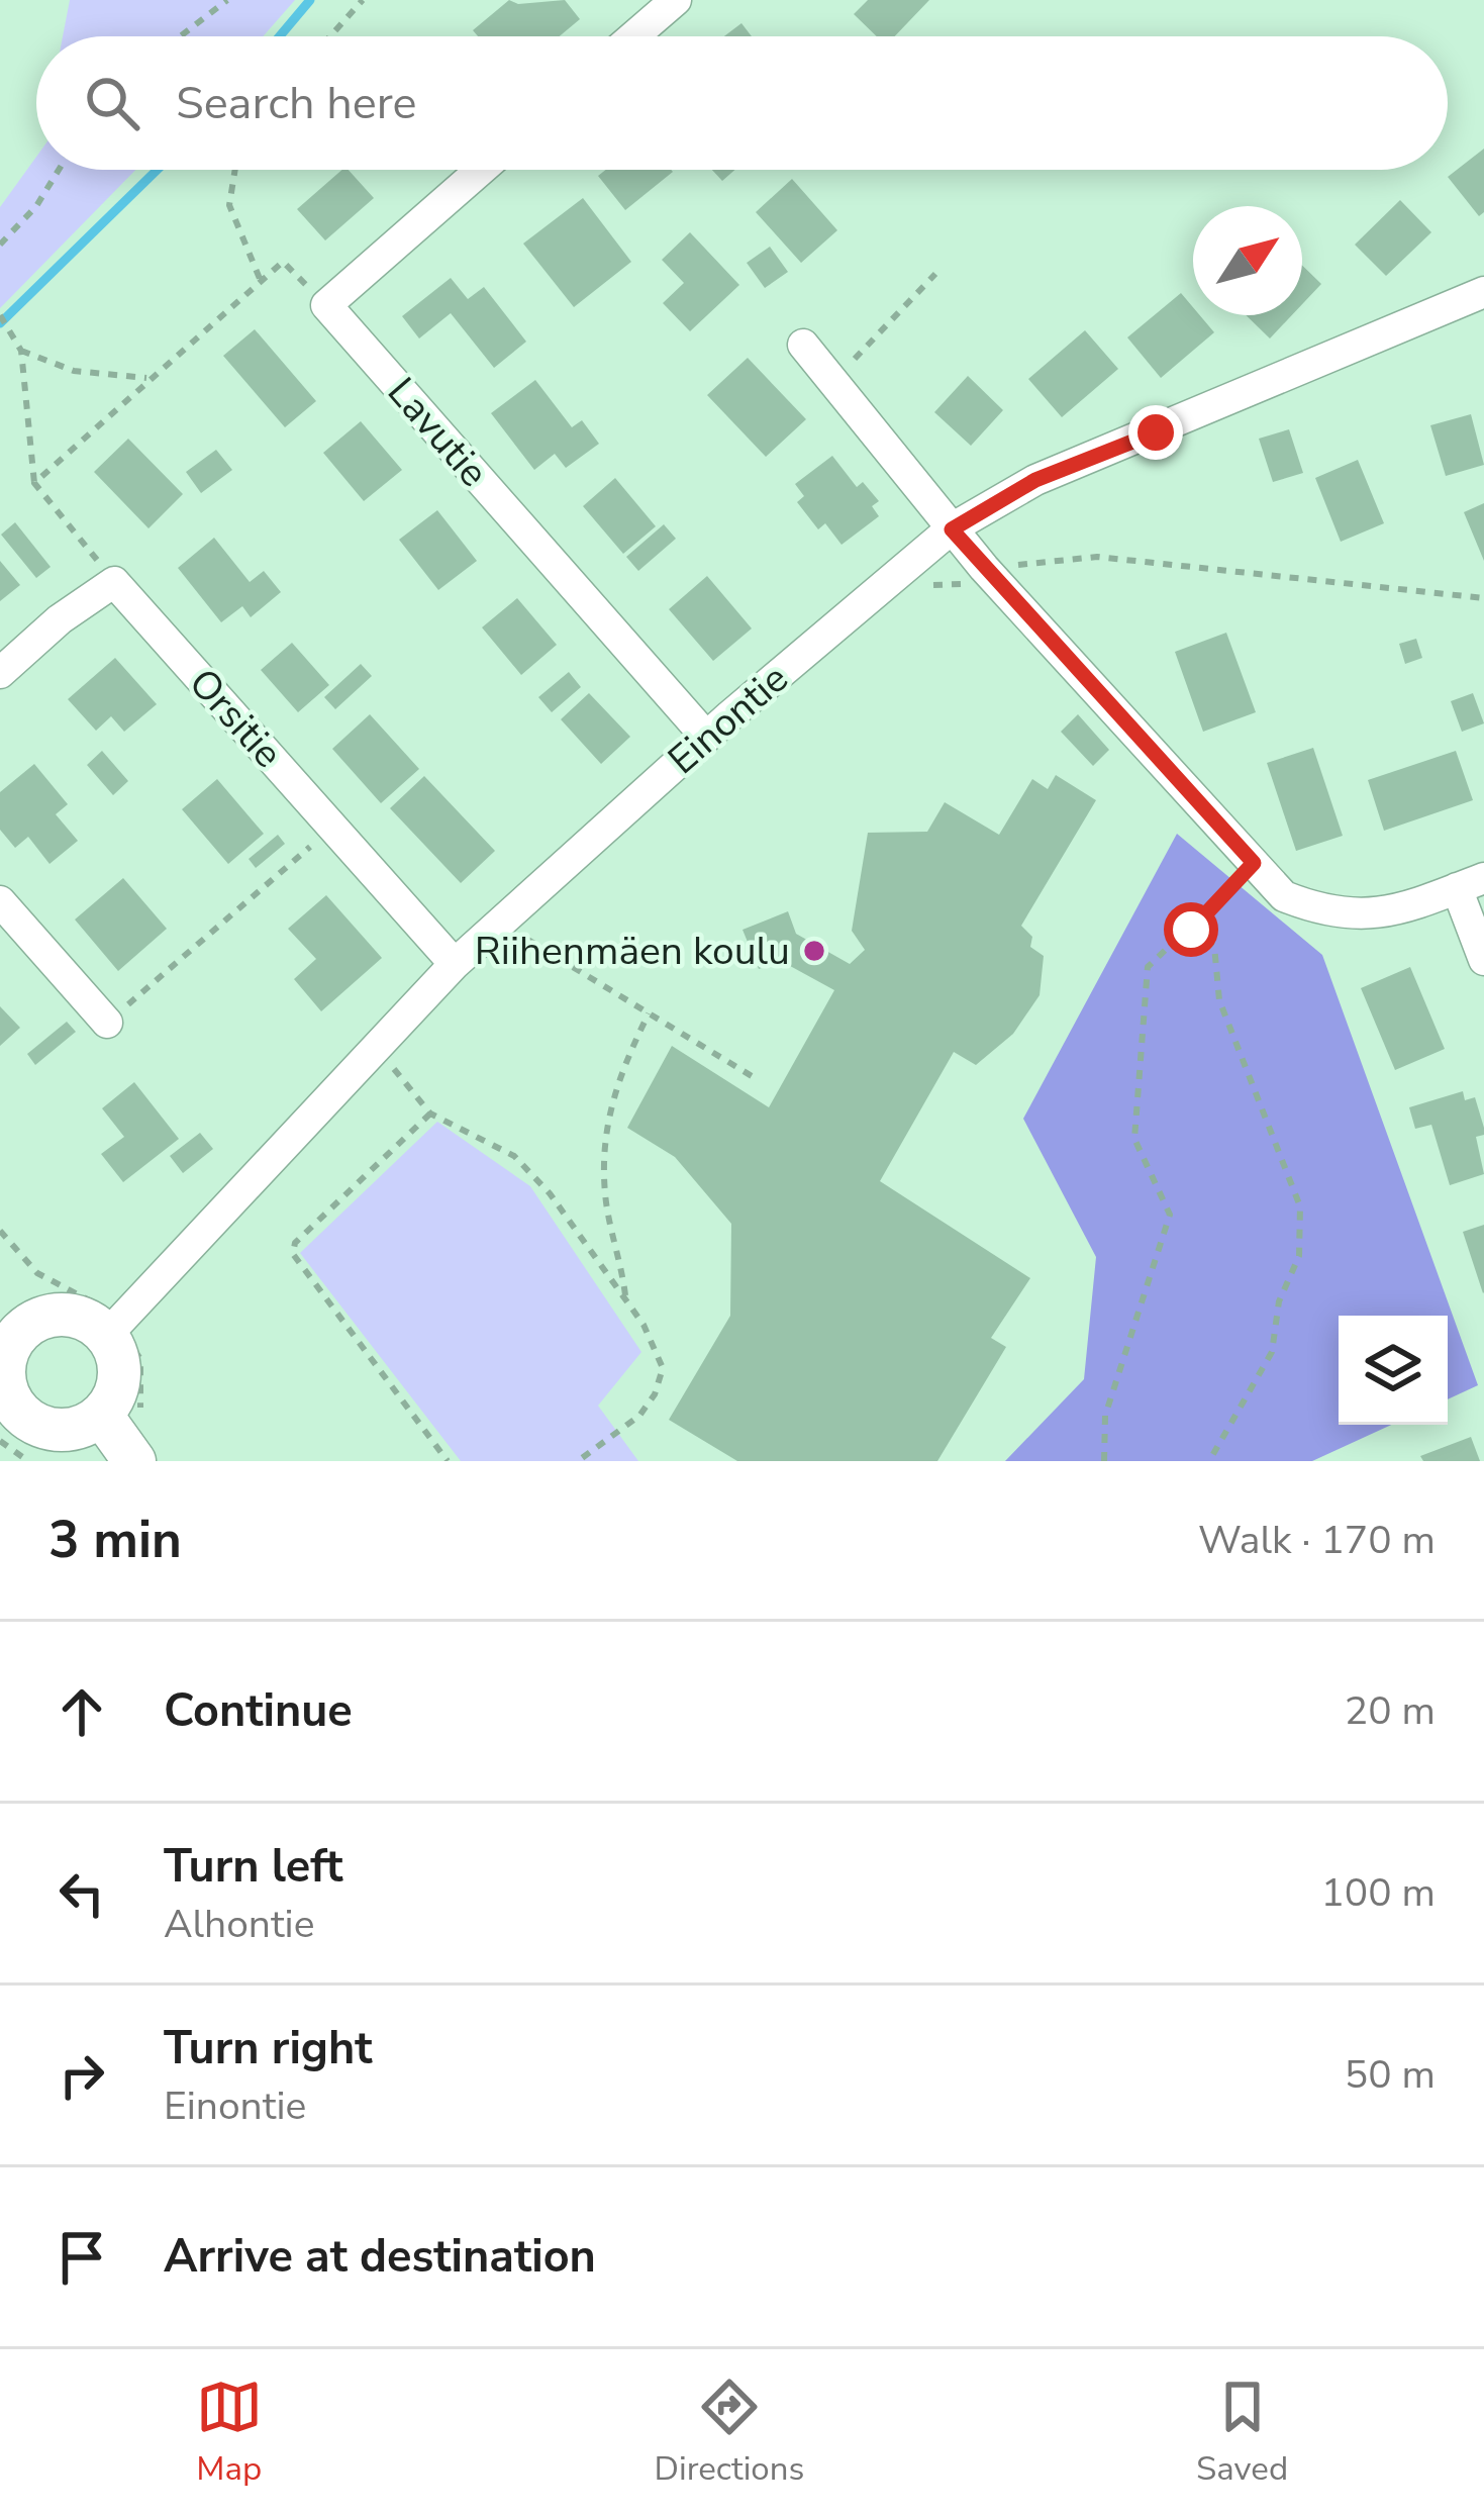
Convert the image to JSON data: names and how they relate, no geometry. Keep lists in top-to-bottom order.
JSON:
{
  "streets": {
    "street": ["Lavutie", "Orsitie", "Einontie"]
  },
  "crossings": [
    ["Lavutie", "Einontie"],
    ["Orsitie", "Einontie"]
  ],
  "places": ["Riihenmäen koulu"],
  "north": "top right",
  "page": {
    "search": "Search here",
    "heading": ["3 min", "Walk · 170 m"],
    "list": [
      ["Continue", "20 m"],
      ["Turn left", "Alhontie", "100 m"],
      ["Turn right", "Einontie", "50 m"],
      "Arrive at destination"
    ],
    "nav": ["Map", "Directions", "Saved"]
  }
}
